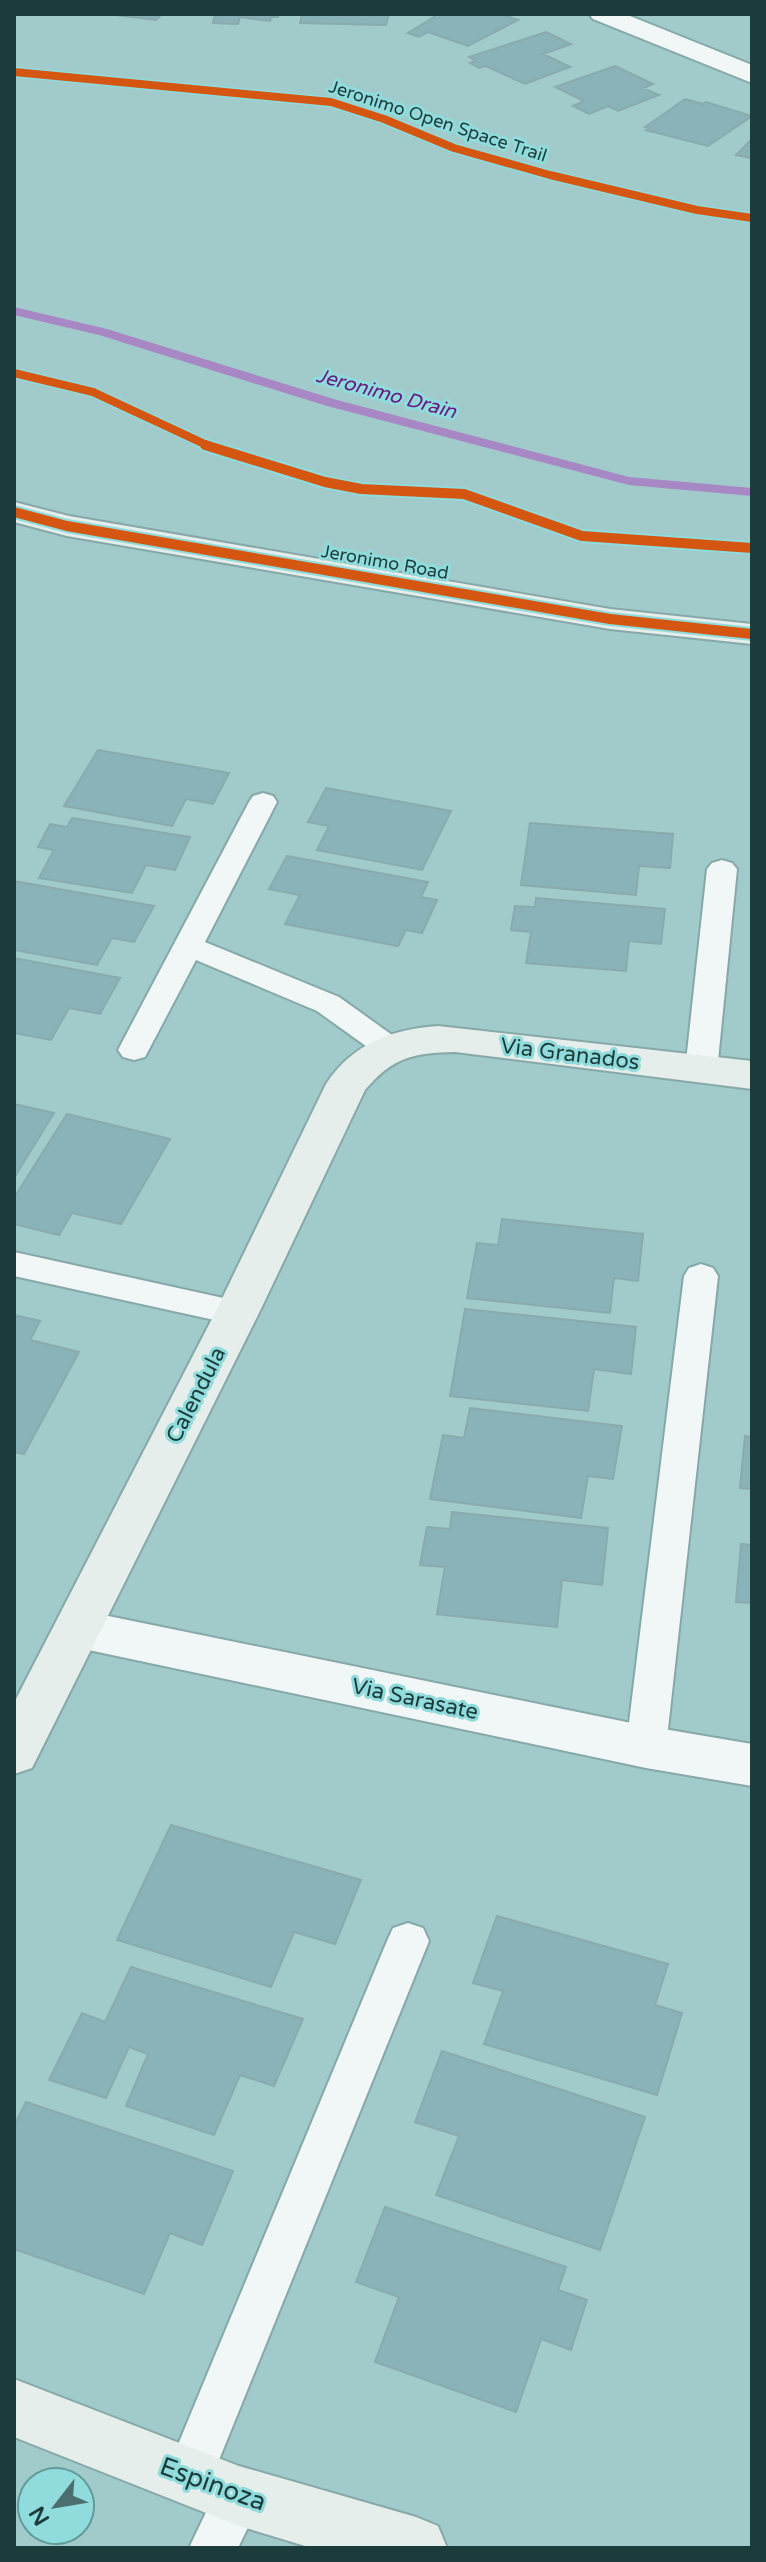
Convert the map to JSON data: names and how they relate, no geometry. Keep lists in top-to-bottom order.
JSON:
{
  "streets": {
    "street": [
      "Jeronimo Road",
      "Via Granados",
      "Calendula",
      "Via Sarasate",
      "Espinoza"
    ],
    "cycle path": ["Jeronimo Open Space Trail"]
  },
  "crossings": [
    ["Via Granados", "Calendula"],
    ["Calendula", "Via Sarasate"]
  ],
  "water": ["Jeronimo Drain"],
  "north": "bottom left"
}
